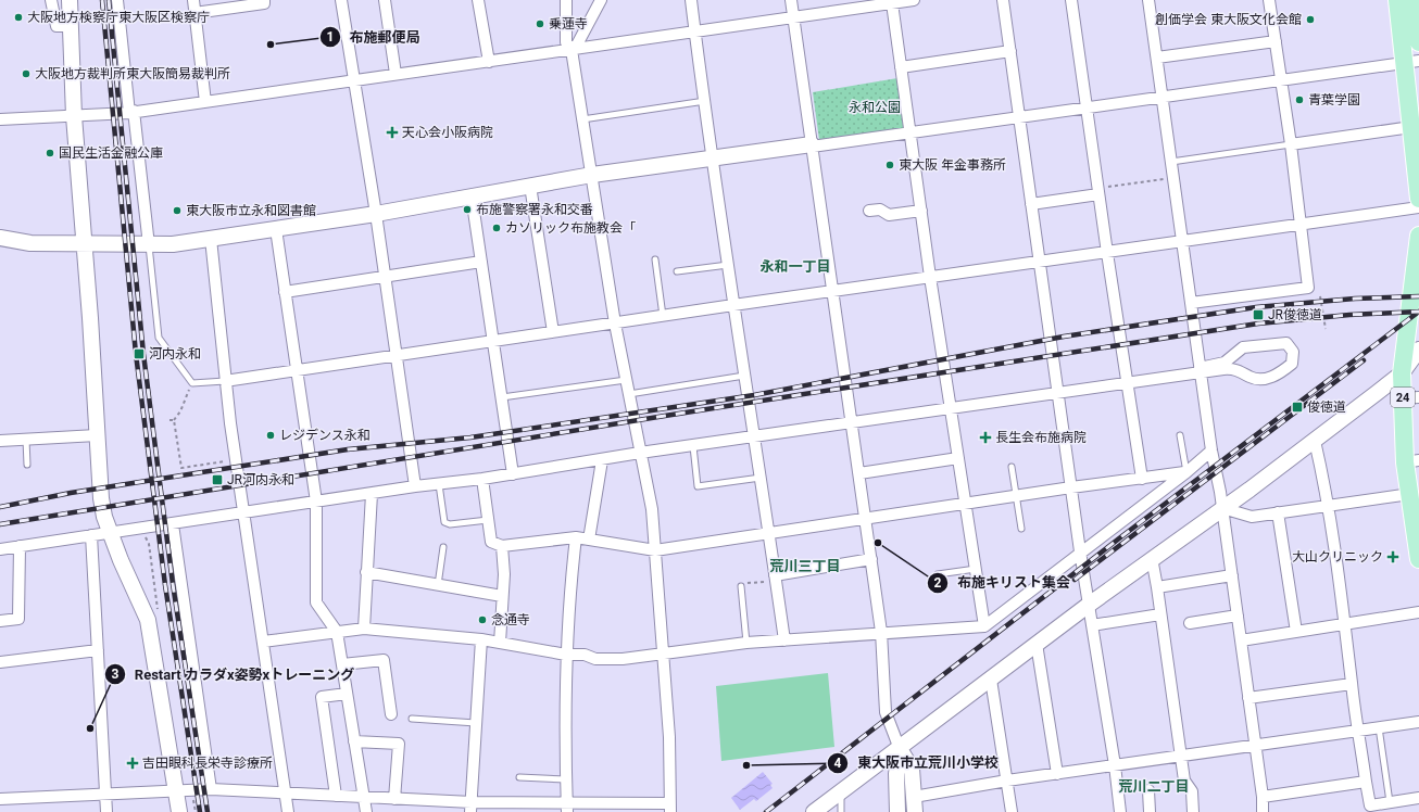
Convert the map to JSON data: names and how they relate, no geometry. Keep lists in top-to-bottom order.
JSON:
{
  "streets": {
    "main road": ["24"]
  },
  "districts": ["永和一丁目", "荒川三丁目", "荒川二丁目"],
  "parks": ["永和公園"],
  "places": {
    "other": [
      "大阪地方検察庁東大阪区検察庁",
      "創価学会 東大阪文化会館",
      "乗蓮寺",
      "布施郵便局",
      "大阪地方裁判所東大阪簡易裁判所",
      "青葉学園",
      "国民生活金融公庫",
      "東大阪 年金事務所",
      "布施警察署永和交番",
      "東大阪市立永和図書館",
      "カソリック布施教会「",
      "レジデンス永和",
      "布施キリスト集会",
      "念通寺",
      "Restart カラダx姿勢xトレーニング",
      "東大阪市立荒川小学校"
    ],
    "health": [
      "天心会小阪病院",
      "長生会布施病院",
      "大山クリニック",
      "吉田眼科長栄寺診療所"
    ],
    "transit": [
      "JR俊徳道",
      "河内永和",
      "俊徳道",
      "JR河内永和"
    ]
  }
}
